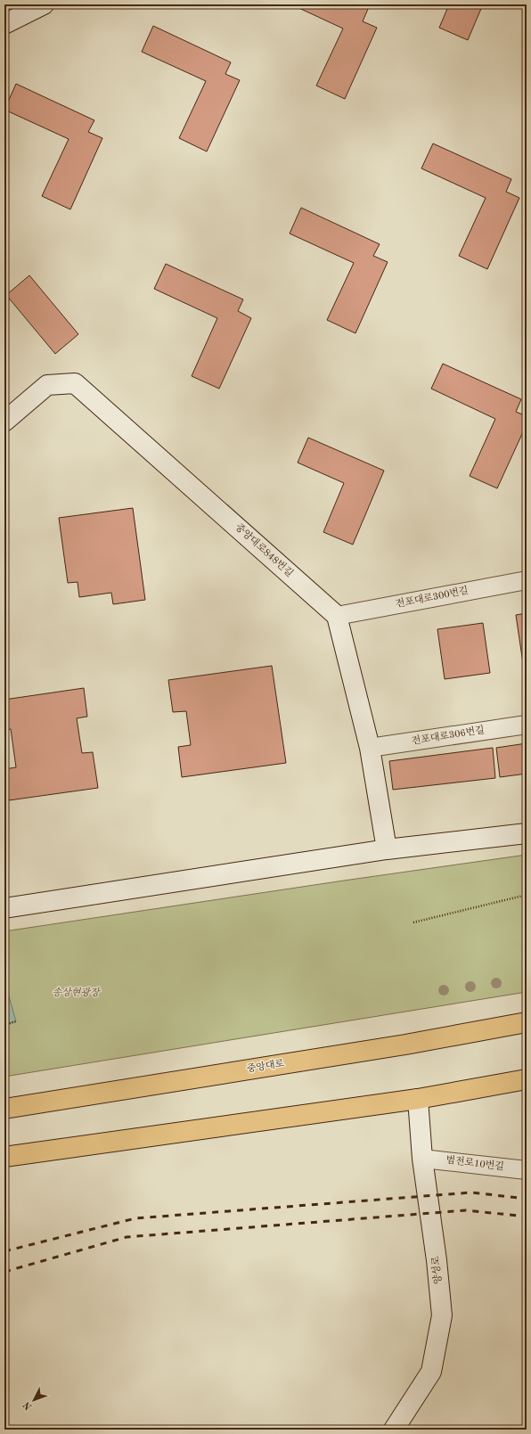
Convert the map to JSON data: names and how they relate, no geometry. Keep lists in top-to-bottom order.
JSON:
{
  "streets": {
    "main road": ["중앙대로"],
    "street": [
      "중앙대로848번길",
      "전포대로300번길",
      "전포대로306번길",
      "범전로10번길",
      "양성로"
    ]
  },
  "crossings": [
    ["중앙대로848번길", "전포대로300번길"],
    ["범전로10번길", "양성로"]
  ],
  "parks": ["송상현광장"],
  "north": "bottom left"
}
